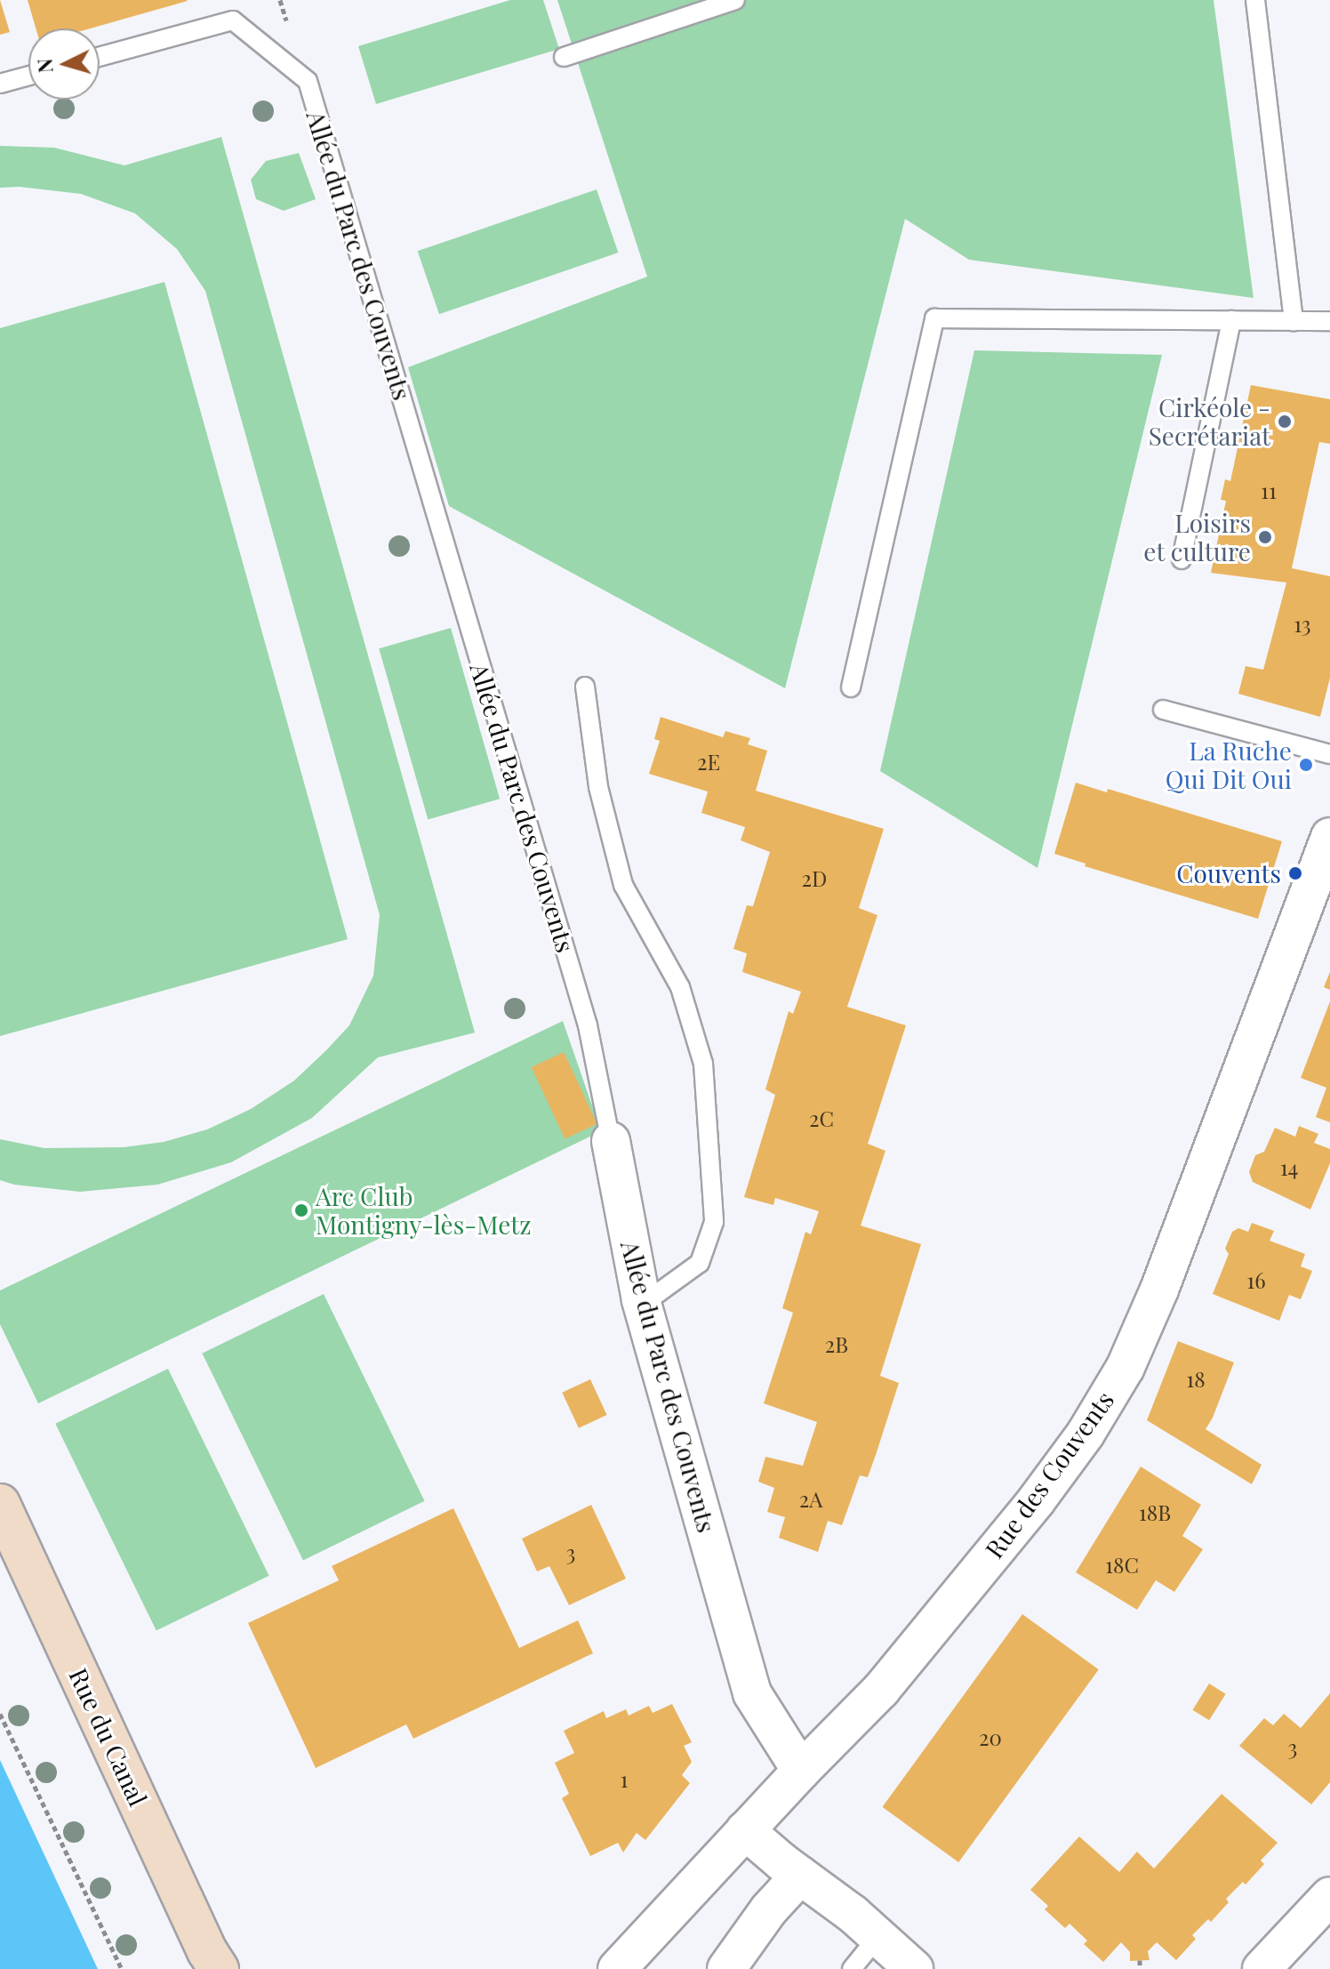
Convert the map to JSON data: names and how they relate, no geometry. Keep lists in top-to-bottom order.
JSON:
{
  "streets": {
    "street": ["Allée du Parc des Couvents", "Rue des Couvents", "Rue du Canal"]
  },
  "crossings": [
    ["Allée du Parc des Couvents", "Rue des Couvents"]
  ],
  "places": [
    "Cirkéole - Secrétariat",
    "Loisirs et culture",
    "La Ruche Qui Dit Oui",
    "Couvents",
    "Arc Club Montigny-lès-Metz"
  ],
  "house_numbers": [
    "11",
    "13",
    "2E",
    "2D",
    "2C",
    "14",
    "16",
    "2B",
    "18",
    "2A",
    "18B",
    "3",
    "18C",
    "20",
    "3",
    "1"
  ],
  "north": "left"
}
